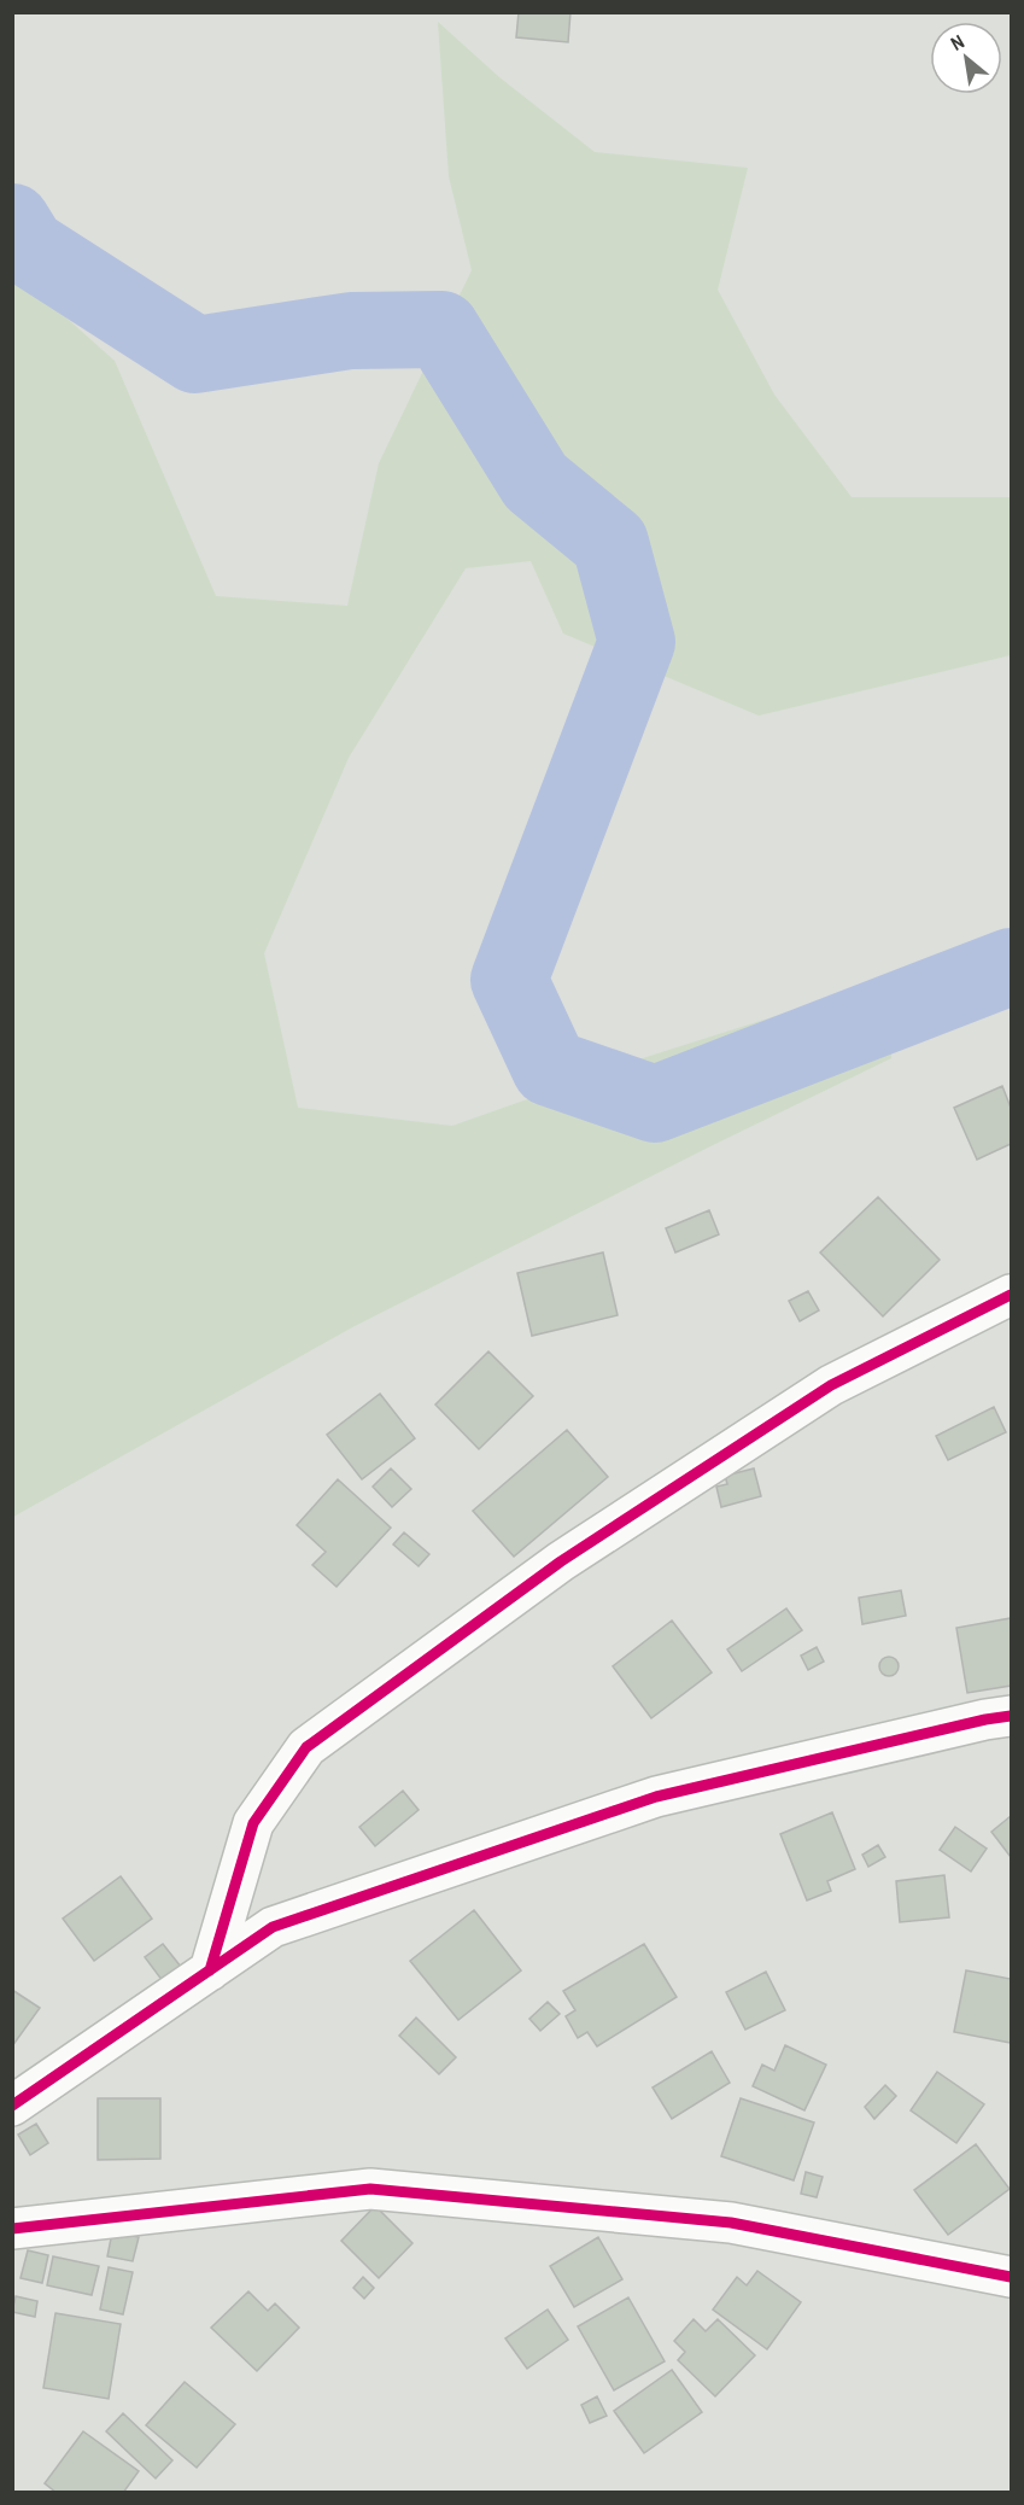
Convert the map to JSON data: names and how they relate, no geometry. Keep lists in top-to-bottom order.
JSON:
{
  "north": "top left"
}
